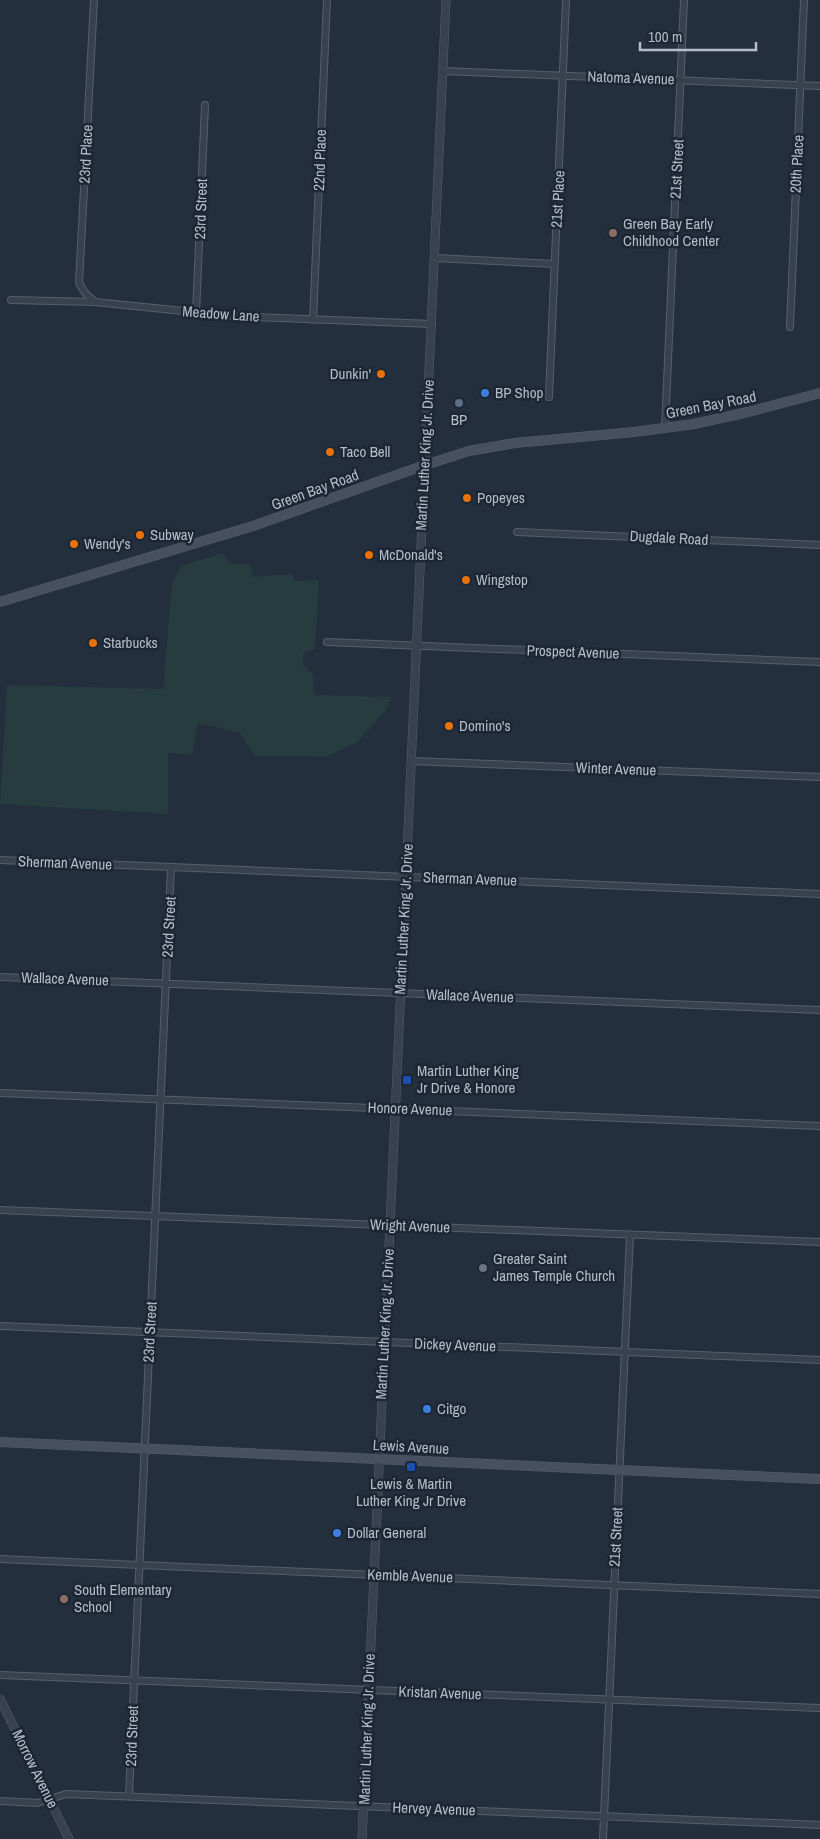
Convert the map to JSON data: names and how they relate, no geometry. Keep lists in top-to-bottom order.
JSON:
{
  "streets": {
    "main road": ["Green Bay Road", "Lewis Avenue"],
    "street": [
      "Natoma Avenue",
      "23rd Place",
      "22nd Place",
      "20th Place",
      "21st Street",
      "21st Place",
      "23rd Street",
      "Meadow Lane",
      "Martin Luther King Jr. Drive",
      "Dugdale Road",
      "Prospect Avenue",
      "Winter Avenue",
      "Sherman Avenue",
      "Wallace Avenue",
      "Honore Avenue",
      "Wright Avenue",
      "Dickey Avenue",
      "Kemble Avenue",
      "Kristan Avenue",
      "Morrow Avenue",
      "Hervey Avenue"
    ]
  },
  "crossings": [
    ["Natoma Avenue", "20th Place"],
    ["Natoma Avenue", "21st Street"],
    ["Natoma Avenue", "21st Place"],
    ["Natoma Avenue", "Martin Luther King Jr. Drive"],
    ["23rd Place", "Meadow Lane"],
    ["22nd Place", "Meadow Lane"],
    ["21st Street", "Green Bay Road"],
    ["21st Street", "Wright Avenue"],
    ["21st Street", "Dickey Avenue"],
    ["21st Street", "Lewis Avenue"],
    ["21st Street", "Kemble Avenue"],
    ["21st Street", "Kristan Avenue"],
    ["21st Street", "Hervey Avenue"],
    ["23rd Street", "Meadow Lane"],
    ["23rd Street", "Sherman Avenue"],
    ["23rd Street", "Wallace Avenue"],
    ["23rd Street", "Honore Avenue"],
    ["23rd Street", "Wright Avenue"],
    ["23rd Street", "Dickey Avenue"],
    ["23rd Street", "Lewis Avenue"],
    ["23rd Street", "Kemble Avenue"],
    ["23rd Street", "Kristan Avenue"],
    ["23rd Street", "Hervey Avenue"],
    ["Meadow Lane", "Martin Luther King Jr. Drive"],
    ["Green Bay Road", "Martin Luther King Jr. Drive"],
    ["Martin Luther King Jr. Drive", "Prospect Avenue"],
    ["Martin Luther King Jr. Drive", "Winter Avenue"],
    ["Martin Luther King Jr. Drive", "Sherman Avenue"],
    ["Martin Luther King Jr. Drive", "Wallace Avenue"],
    ["Martin Luther King Jr. Drive", "Honore Avenue"],
    ["Martin Luther King Jr. Drive", "Wright Avenue"],
    ["Martin Luther King Jr. Drive", "Dickey Avenue"],
    ["Martin Luther King Jr. Drive", "Lewis Avenue"],
    ["Martin Luther King Jr. Drive", "Kemble Avenue"],
    ["Martin Luther King Jr. Drive", "Kristan Avenue"],
    ["Martin Luther King Jr. Drive", "Hervey Avenue"],
    ["Morrow Avenue", "Hervey Avenue"]
  ],
  "places": {
    "other": [
      "Green Bay Early Childhood Center",
      "Dunkin'",
      "BP Shop",
      "BP",
      "Taco Bell",
      "Popeyes",
      "Subway",
      "Wendy's",
      "McDonald's",
      "Wingstop",
      "Starbucks",
      "Domino's",
      "Greater Saint James Temple Church",
      "Citgo",
      "Dollar General",
      "South Elementary School"
    ],
    "transit": ["Martin Luther King Jr Drive & Honore", "Lewis & Martin Luther King Jr Drive"]
  },
  "scale_bar": "100 m"
}
